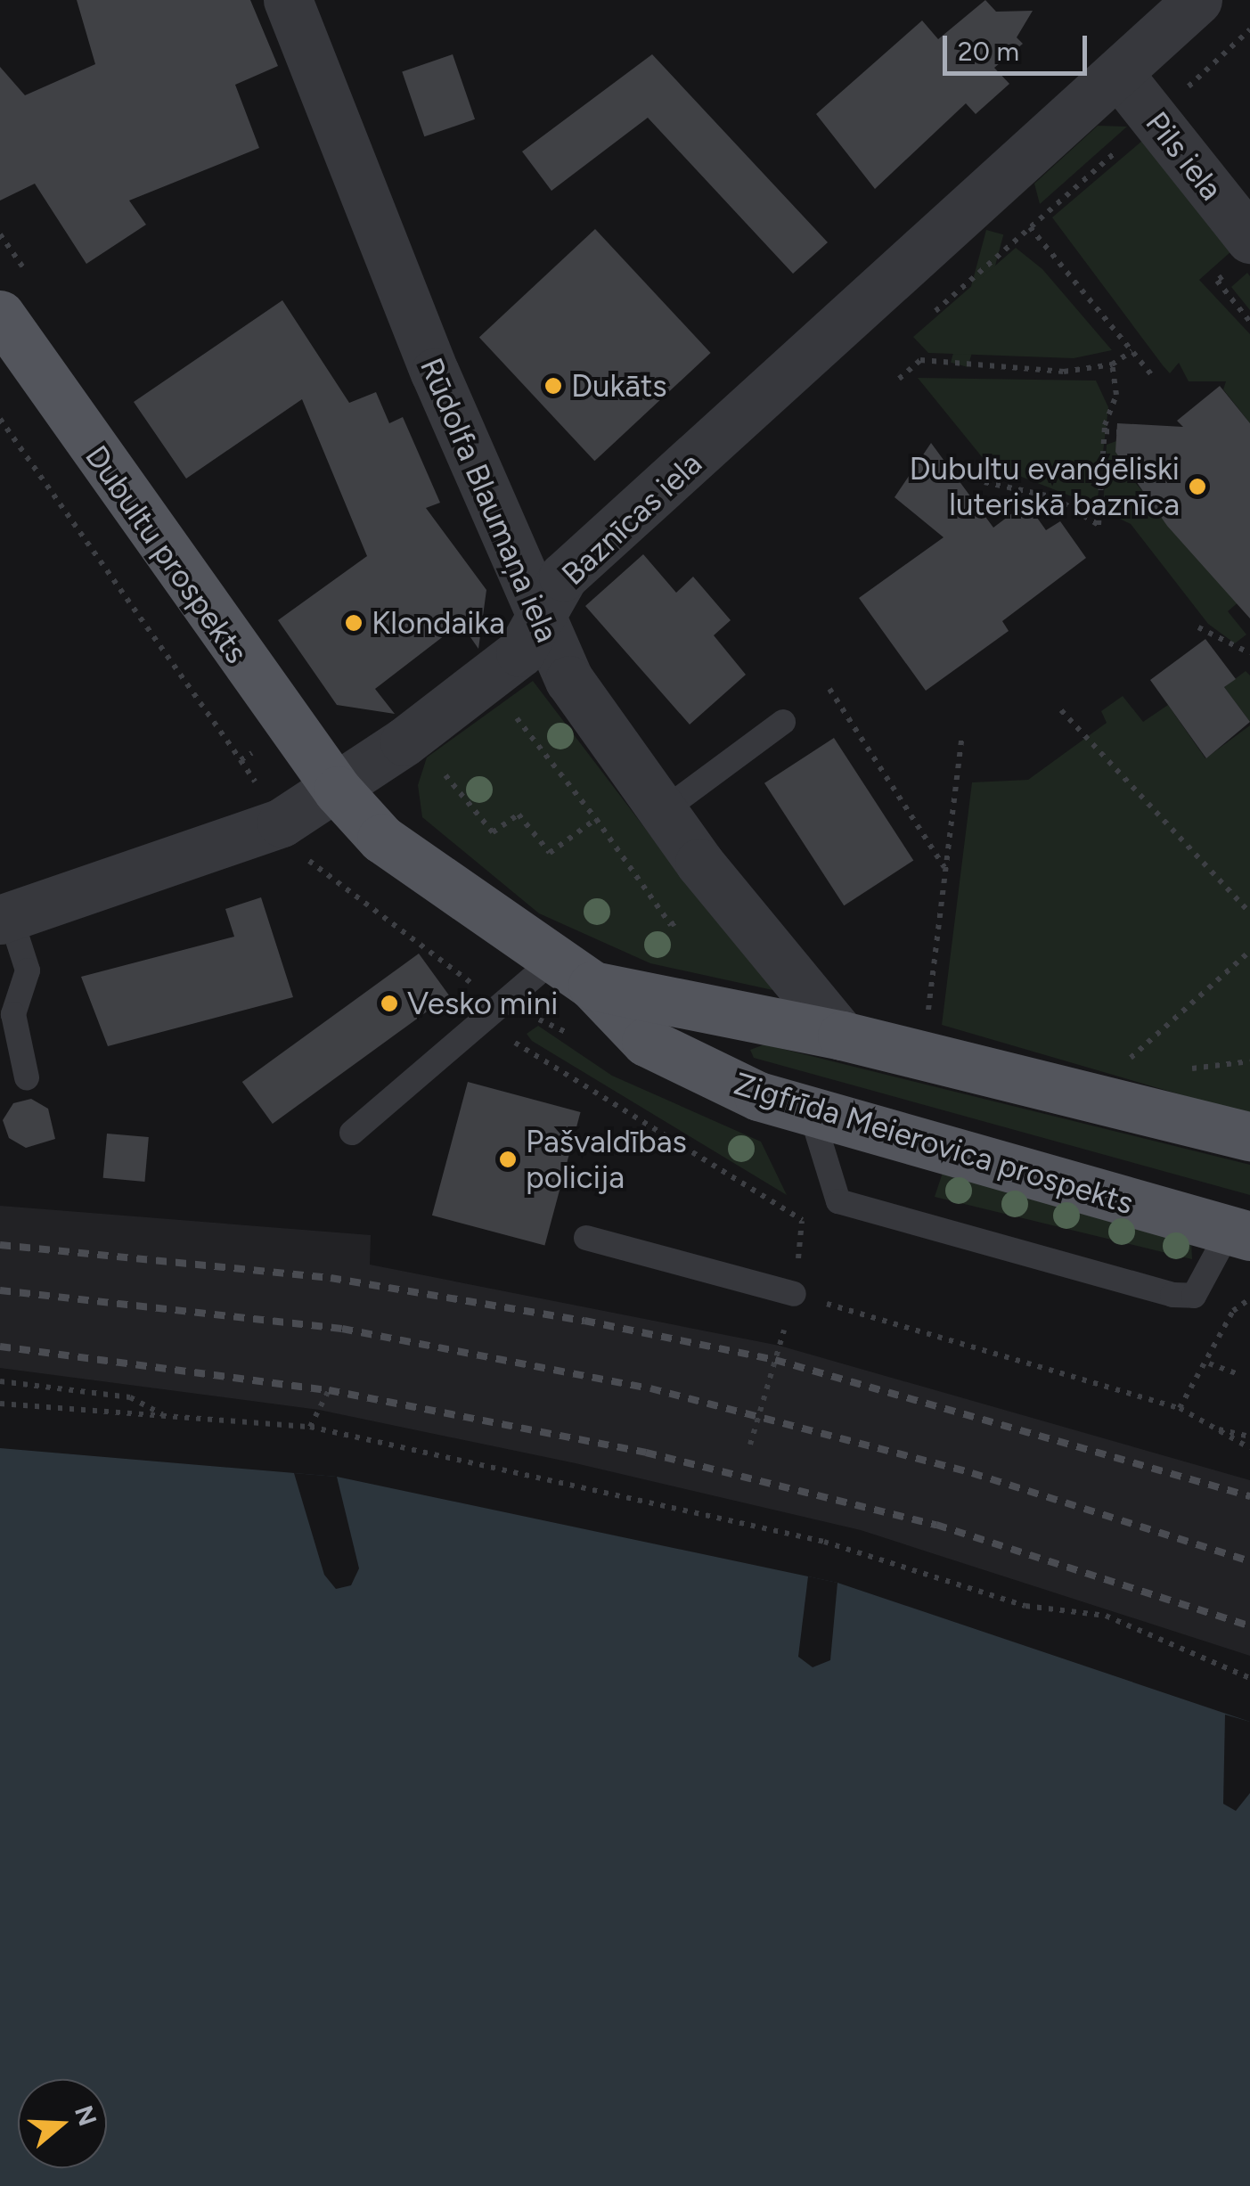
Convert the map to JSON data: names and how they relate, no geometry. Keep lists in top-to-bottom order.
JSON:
{
  "streets": {
    "main road": ["Dubultu prospekts", "Zigfrīda Meierovica prospekts"],
    "street": ["Pils iela", "Rūdolfa Blaumaņa iela", "Baznīcas iela"]
  },
  "crossings": [
    ["Pils iela", "Baznīcas iela"],
    ["Rūdolfa Blaumaņa iela", "Baznīcas iela"],
    ["Rūdolfa Blaumaņa iela", "Zigfrīda Meierovica prospekts"],
    ["Baznīcas iela", "Dubultu prospekts"],
    ["Baznīcas iela", "Zigfrīda Meierovica prospekts"],
    ["Dubultu prospekts", "Zigfrīda Meierovica prospekts"]
  ],
  "places": [
    "Dukāts",
    "Dubultu evanģēliski luteriskā baznīca",
    "Klondaika",
    "Vesko mini",
    "Pašvaldības policija"
  ],
  "scale_bar": "20 m",
  "north": "right"
}
